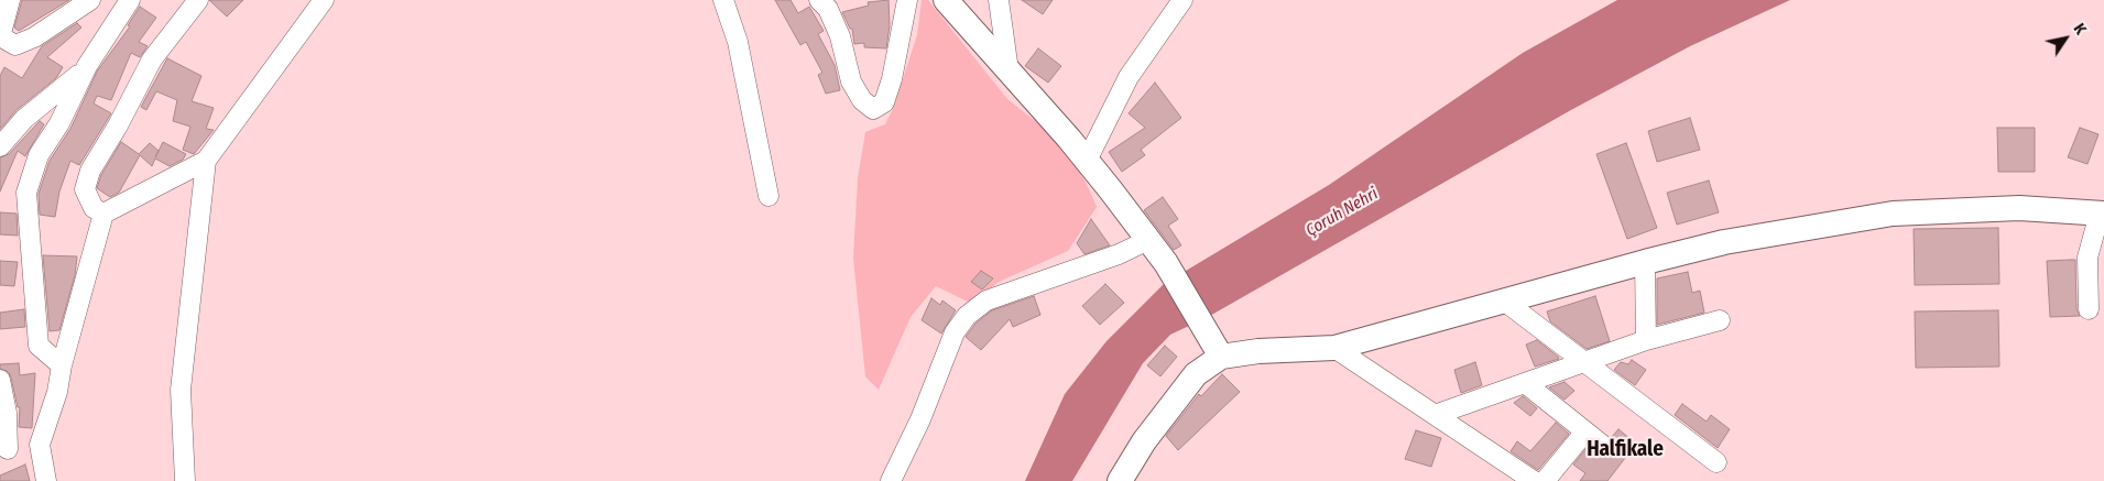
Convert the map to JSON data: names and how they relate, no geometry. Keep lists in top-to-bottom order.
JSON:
{
  "districts": ["Halfikale"],
  "water": ["Çoruh Nehri"],
  "north": "top right"
}
